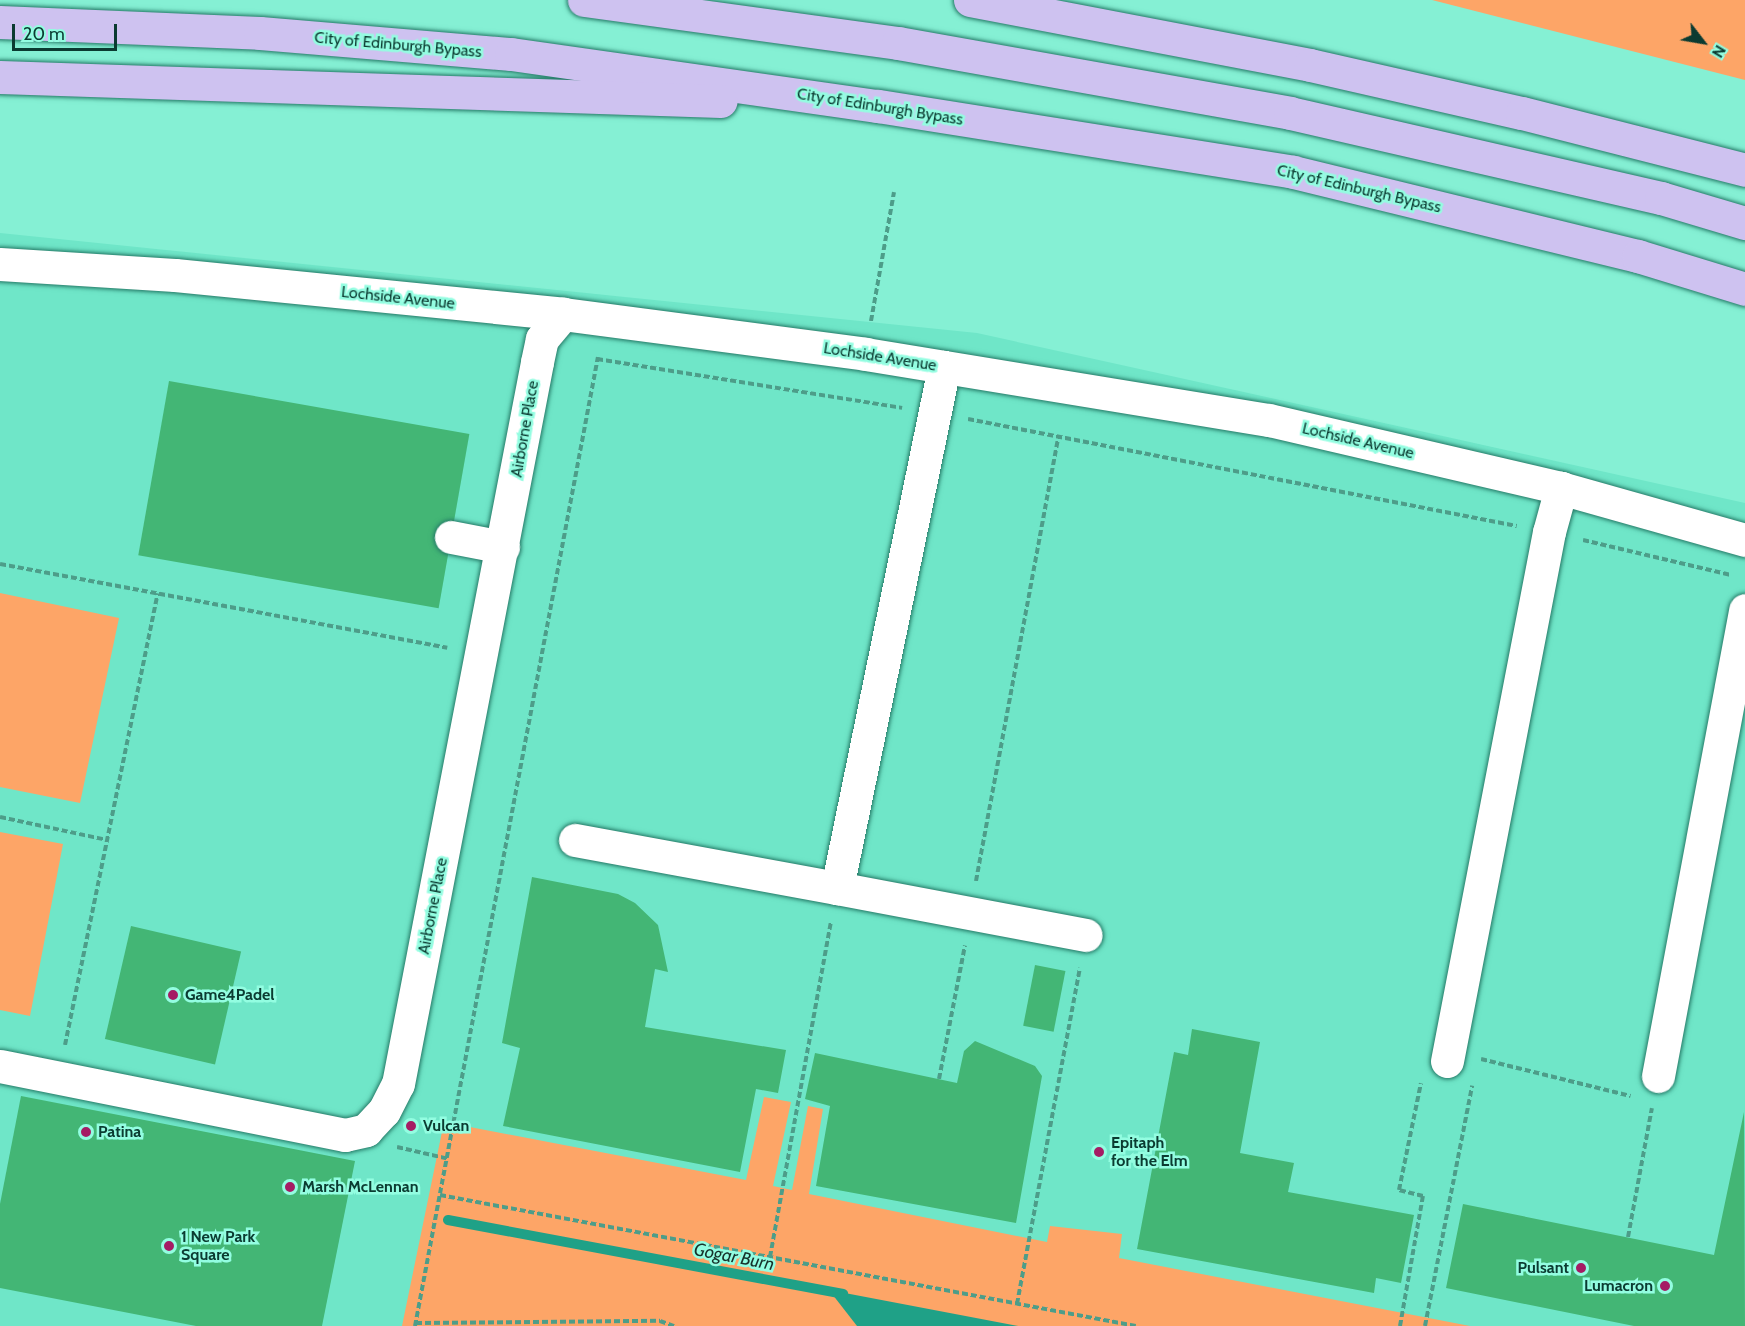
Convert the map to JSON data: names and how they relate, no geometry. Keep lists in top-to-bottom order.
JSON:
{
  "streets": {
    "main road": ["City of Edinburgh Bypass"],
    "street": ["Lochside Avenue", "Airborne Place"]
  },
  "crossings": [
    ["Lochside Avenue", "Airborne Place"]
  ],
  "water": ["Gogar Burn"],
  "places": [
    "Game4Padel",
    "Vulcan",
    "Patina",
    "Epitaph for the Elm",
    "Marsh McLennan",
    "1 New Park Square",
    "Pulsant",
    "Lumacron"
  ],
  "scale_bar": "20 m",
  "north": "bottom right"
}
